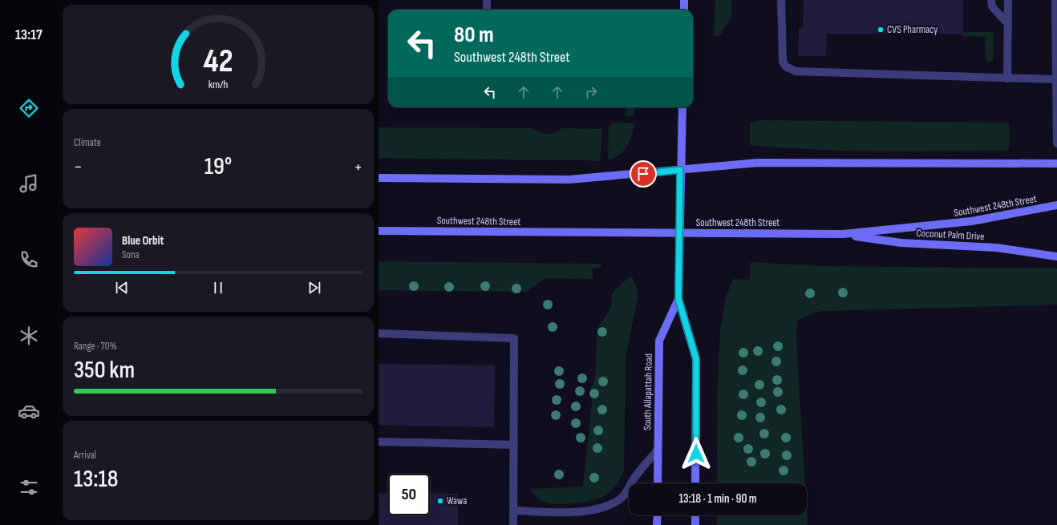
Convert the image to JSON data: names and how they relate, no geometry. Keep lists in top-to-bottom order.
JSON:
{
  "streets": {
    "street": ["Southwest 248th Street", "Coconut Palm Drive", "South Allapattah Road"]
  },
  "crossings": [
    ["Southwest 248th Street", "Coconut Palm Drive"],
    ["Southwest 248th Street", "South Allapattah Road"]
  ],
  "places": ["CVS Pharmacy", "Wawa"],
  "page": {
    "tabs": "13:17",
    "turn": ["80 m", "Southwest 248th Street"],
    "tile": [
      "Climate",
      ["Range · 70%", "350 km"],
      ["Arrival", "13:18"]
    ],
    "heat": ["−", "19°", "+"],
    "song": ["Blue Orbit", "Sona"],
    "limit": "50",
    "trip": "13:18 · 1 min · 90 m",
    "gauge": ["42", "km/h"]
  }
}
